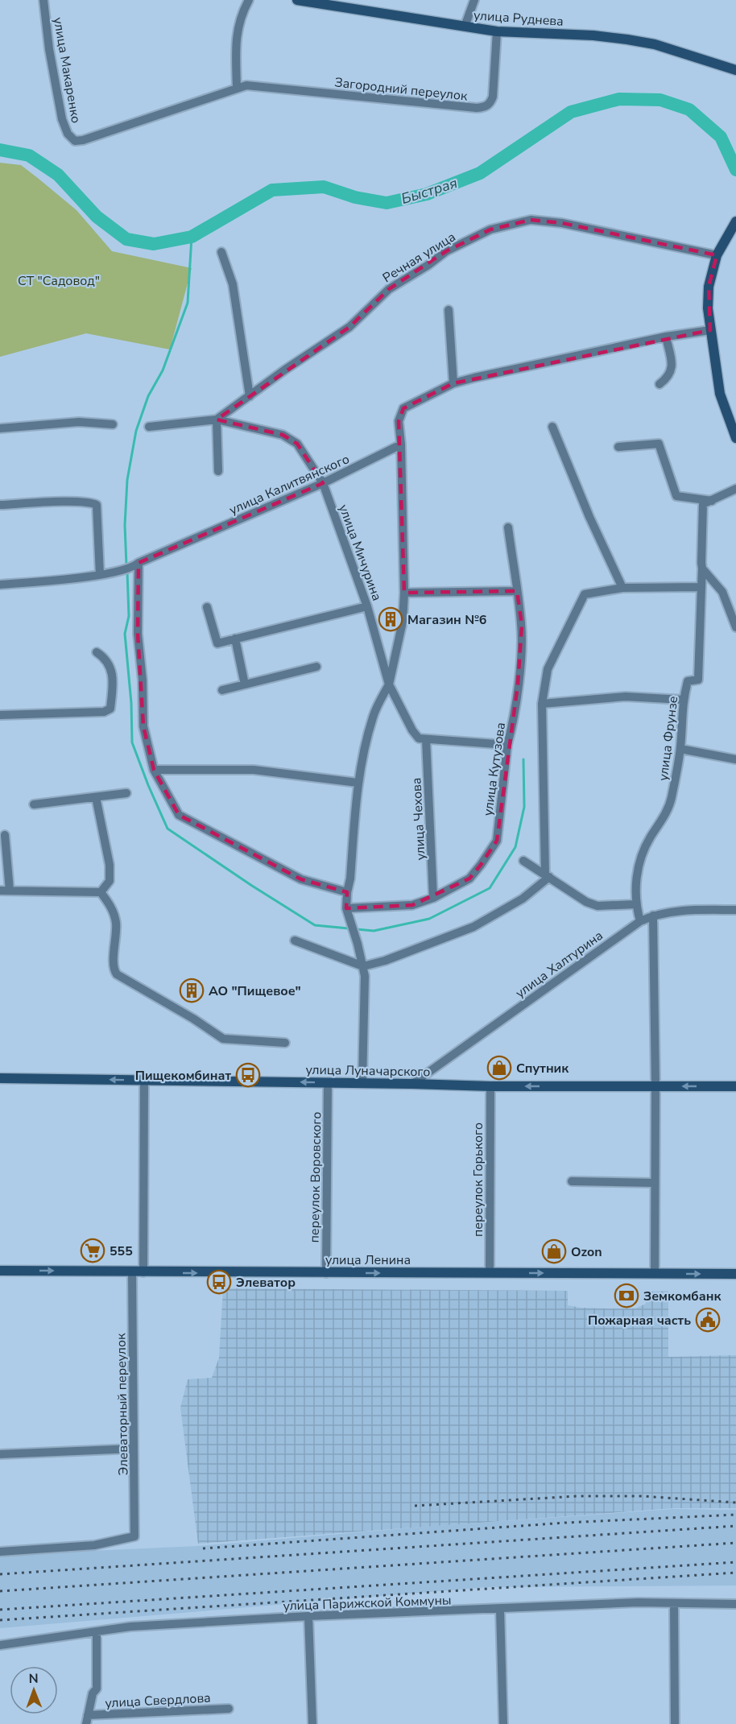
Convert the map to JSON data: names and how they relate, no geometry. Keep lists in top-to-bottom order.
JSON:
{
  "streets": {
    "main road": ["улица Руднева", "улица Луначарского", "улица Ленина"],
    "street": [
      "улица Макаренко",
      "Загородний переулок",
      "Речная улица",
      "улица Калитвянского",
      "улица Мичурина",
      "улица Фрунзе",
      "улица Кутузова",
      "улица Чехова",
      "улица Халтурина",
      "переулок Воровского",
      "переулок Горького",
      "Элеваторный переулок",
      "улица Парижской Коммуны",
      "улица Свердлова"
    ]
  },
  "crossings": [
    ["улица Руднева", "Загородний переулок"],
    ["улица Макаренко", "Загородний переулок"],
    ["Речная улица", "улица Мичурина"],
    ["улица Калитвянского", "улица Мичурина"],
    ["улица Фрунзе", "улица Халтурина"],
    ["улица Кутузова", "улица Чехова"],
    ["улица Халтурина", "улица Луначарского"],
    ["улица Луначарского", "переулок Воровского"],
    ["улица Луначарского", "переулок Горького"],
    ["переулок Воровского", "улица Ленина"],
    ["переулок Горького", "улица Ленина"],
    ["улица Ленина", "Элеваторный переулок"],
    ["улица Парижской Коммуны", "улица Свердлова"]
  ],
  "one_way": ["улица Луначарского", "улица Ленина"],
  "water": ["Быстрая"],
  "parks": ["СТ \"Садовод\""],
  "places": {
    "building": ["Магазин №6", "АО \"Пищевое\""],
    "shop": ["Спутник", "Ozon"],
    "bus stop": ["Пищекомбинат", "Элеватор"],
    "supermarket": ["555"],
    "bank": ["Земкомбанк"],
    "public building": ["Пожарная часть"]
  },
  "north": "top"
}
